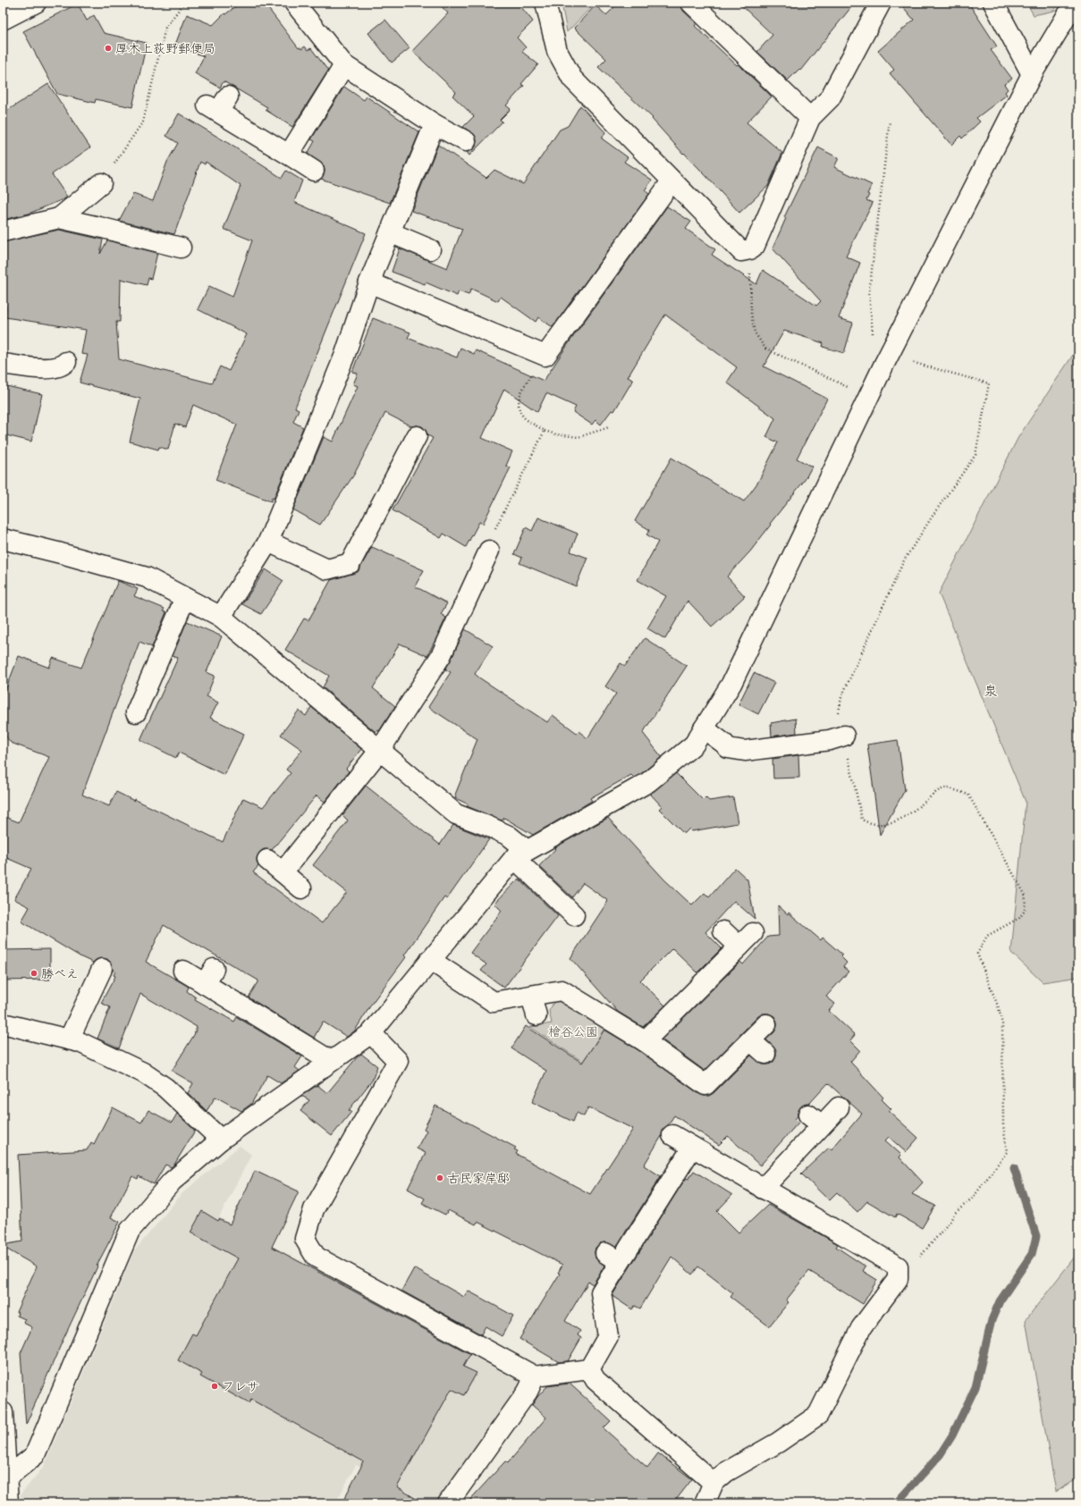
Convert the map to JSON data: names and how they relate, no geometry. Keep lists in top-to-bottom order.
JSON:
{
  "districts": ["泉"],
  "parks": ["檜谷公園"],
  "places": [
    "厚木上荻野郵便局",
    "勝べえ",
    "古民家岸邸",
    "フレサ"
  ]
}
